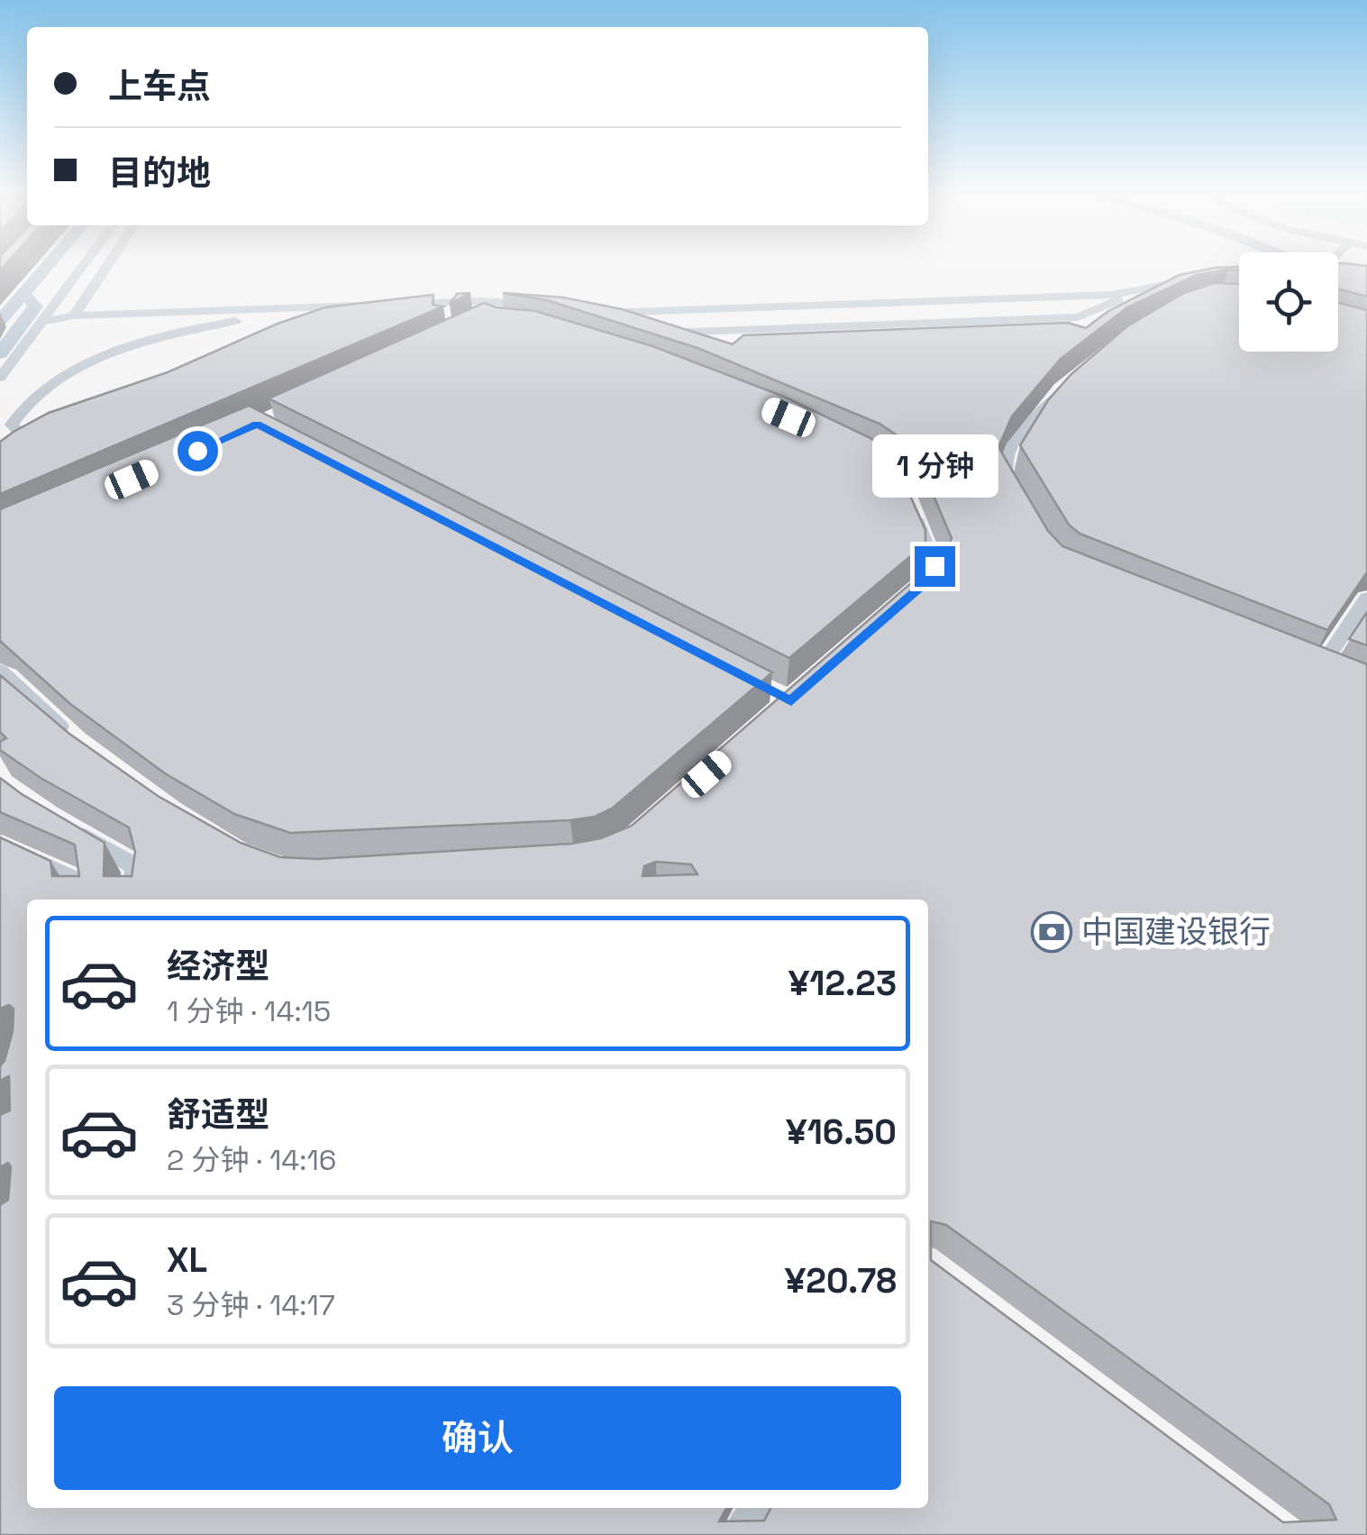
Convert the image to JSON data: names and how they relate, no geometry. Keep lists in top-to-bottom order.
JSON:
{
  "places": {
    "bank": ["中国建设银行"]
  },
  "page": {
    "banner": ["上车点", "目的地"],
    "bubble": "1 分钟",
    "list": [
      {
        "name": "经济型",
        "note": "1 分钟 · 14:15",
        "value": "¥12.23"
      },
      {
        "name": "舒适型",
        "note": "2 分钟 · 14:16",
        "value": "¥16.50"
      },
      {
        "name": "XL",
        "note": "3 分钟 · 14:17",
        "value": "¥20.78"
      }
    ],
    "buttons": "确认"
  }
}
